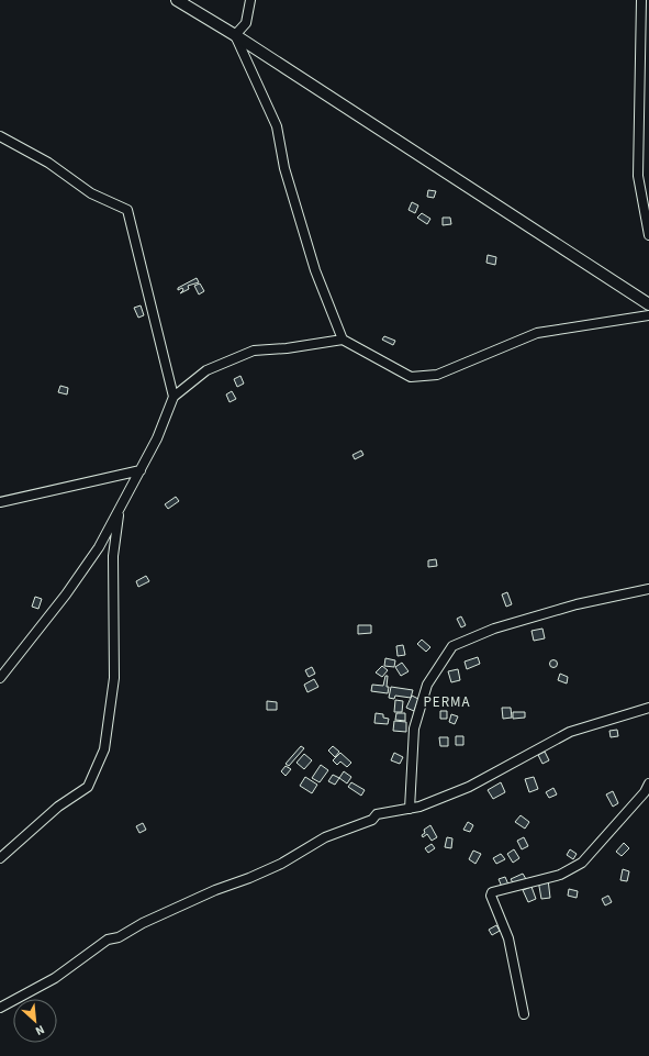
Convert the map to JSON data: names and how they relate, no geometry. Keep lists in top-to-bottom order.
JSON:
{
  "districts": ["PERMA"],
  "north": "bottom right"
}
